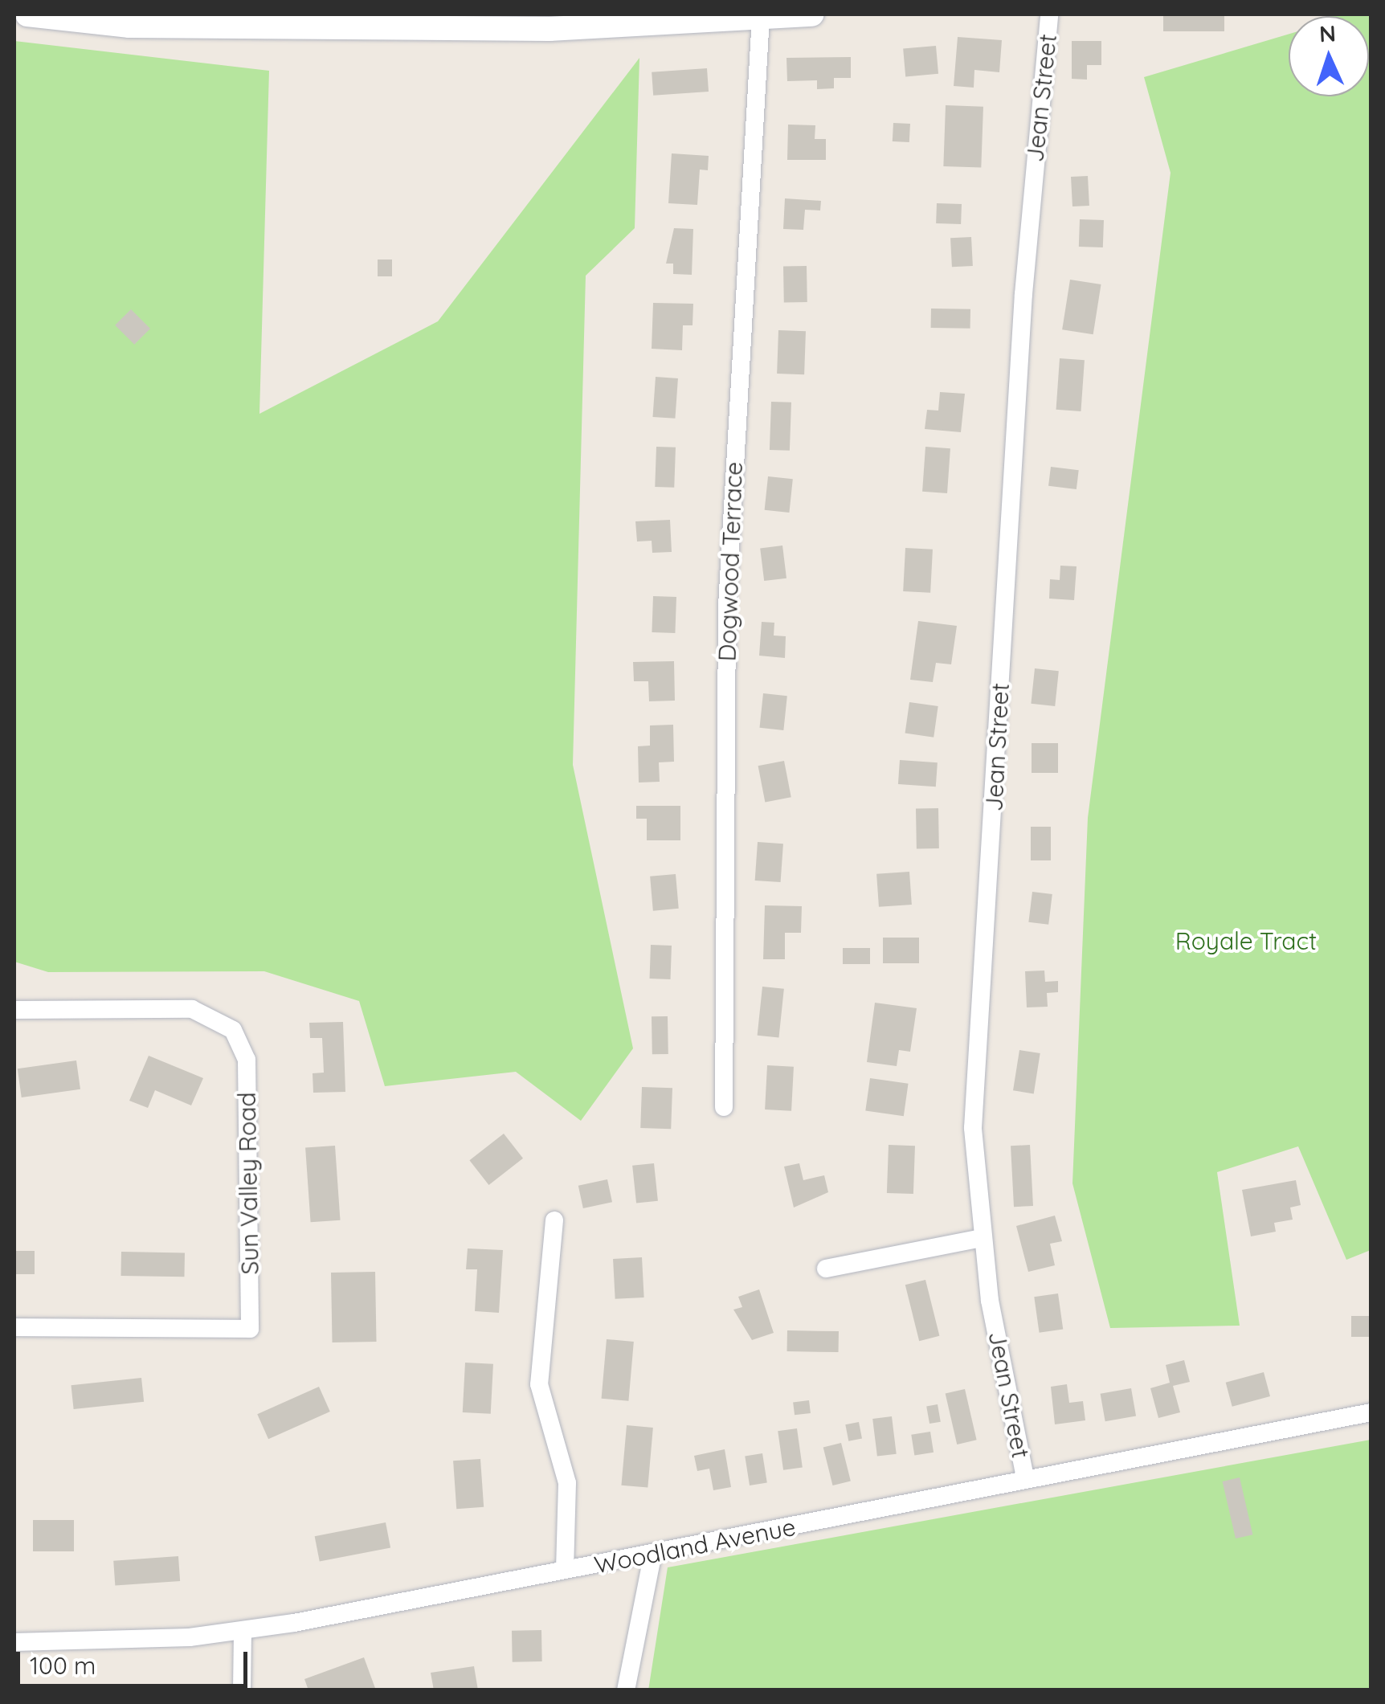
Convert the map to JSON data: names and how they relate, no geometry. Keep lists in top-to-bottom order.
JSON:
{
  "streets": {
    "street": [
      "Jean Street",
      "Dogwood Terrace",
      "Sun Valley Road",
      "Woodland Avenue"
    ]
  },
  "crossings": [
    ["Jean Street", "Woodland Avenue"]
  ],
  "parks": ["Royale Tract"],
  "scale_bar": "100 m",
  "north": "top"
}
